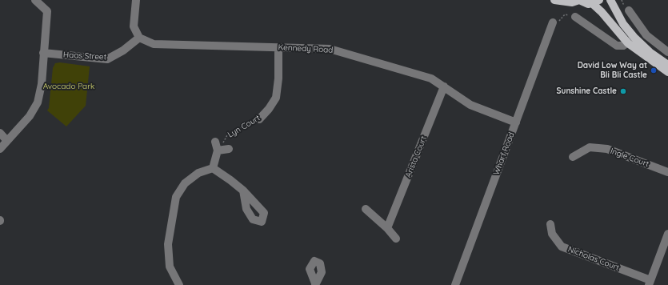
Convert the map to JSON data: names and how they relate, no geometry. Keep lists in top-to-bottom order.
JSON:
{
  "streets": {
    "street": [
      "Kennedy Road",
      "Haas Street",
      "Lyn Court",
      "Wharf Road",
      "Arista Court",
      "Ingle Court",
      "Nicholas Court"
    ]
  },
  "crossings": [
    ["Kennedy Road", "Haas Street"],
    ["Kennedy Road", "Lyn Court"],
    ["Kennedy Road", "Wharf Road"],
    ["Kennedy Road", "Arista Court"]
  ],
  "parks": ["Avocado Park"],
  "places": ["David Low Way at Bli Bli Castle", "Sunshine Castle"]
}
